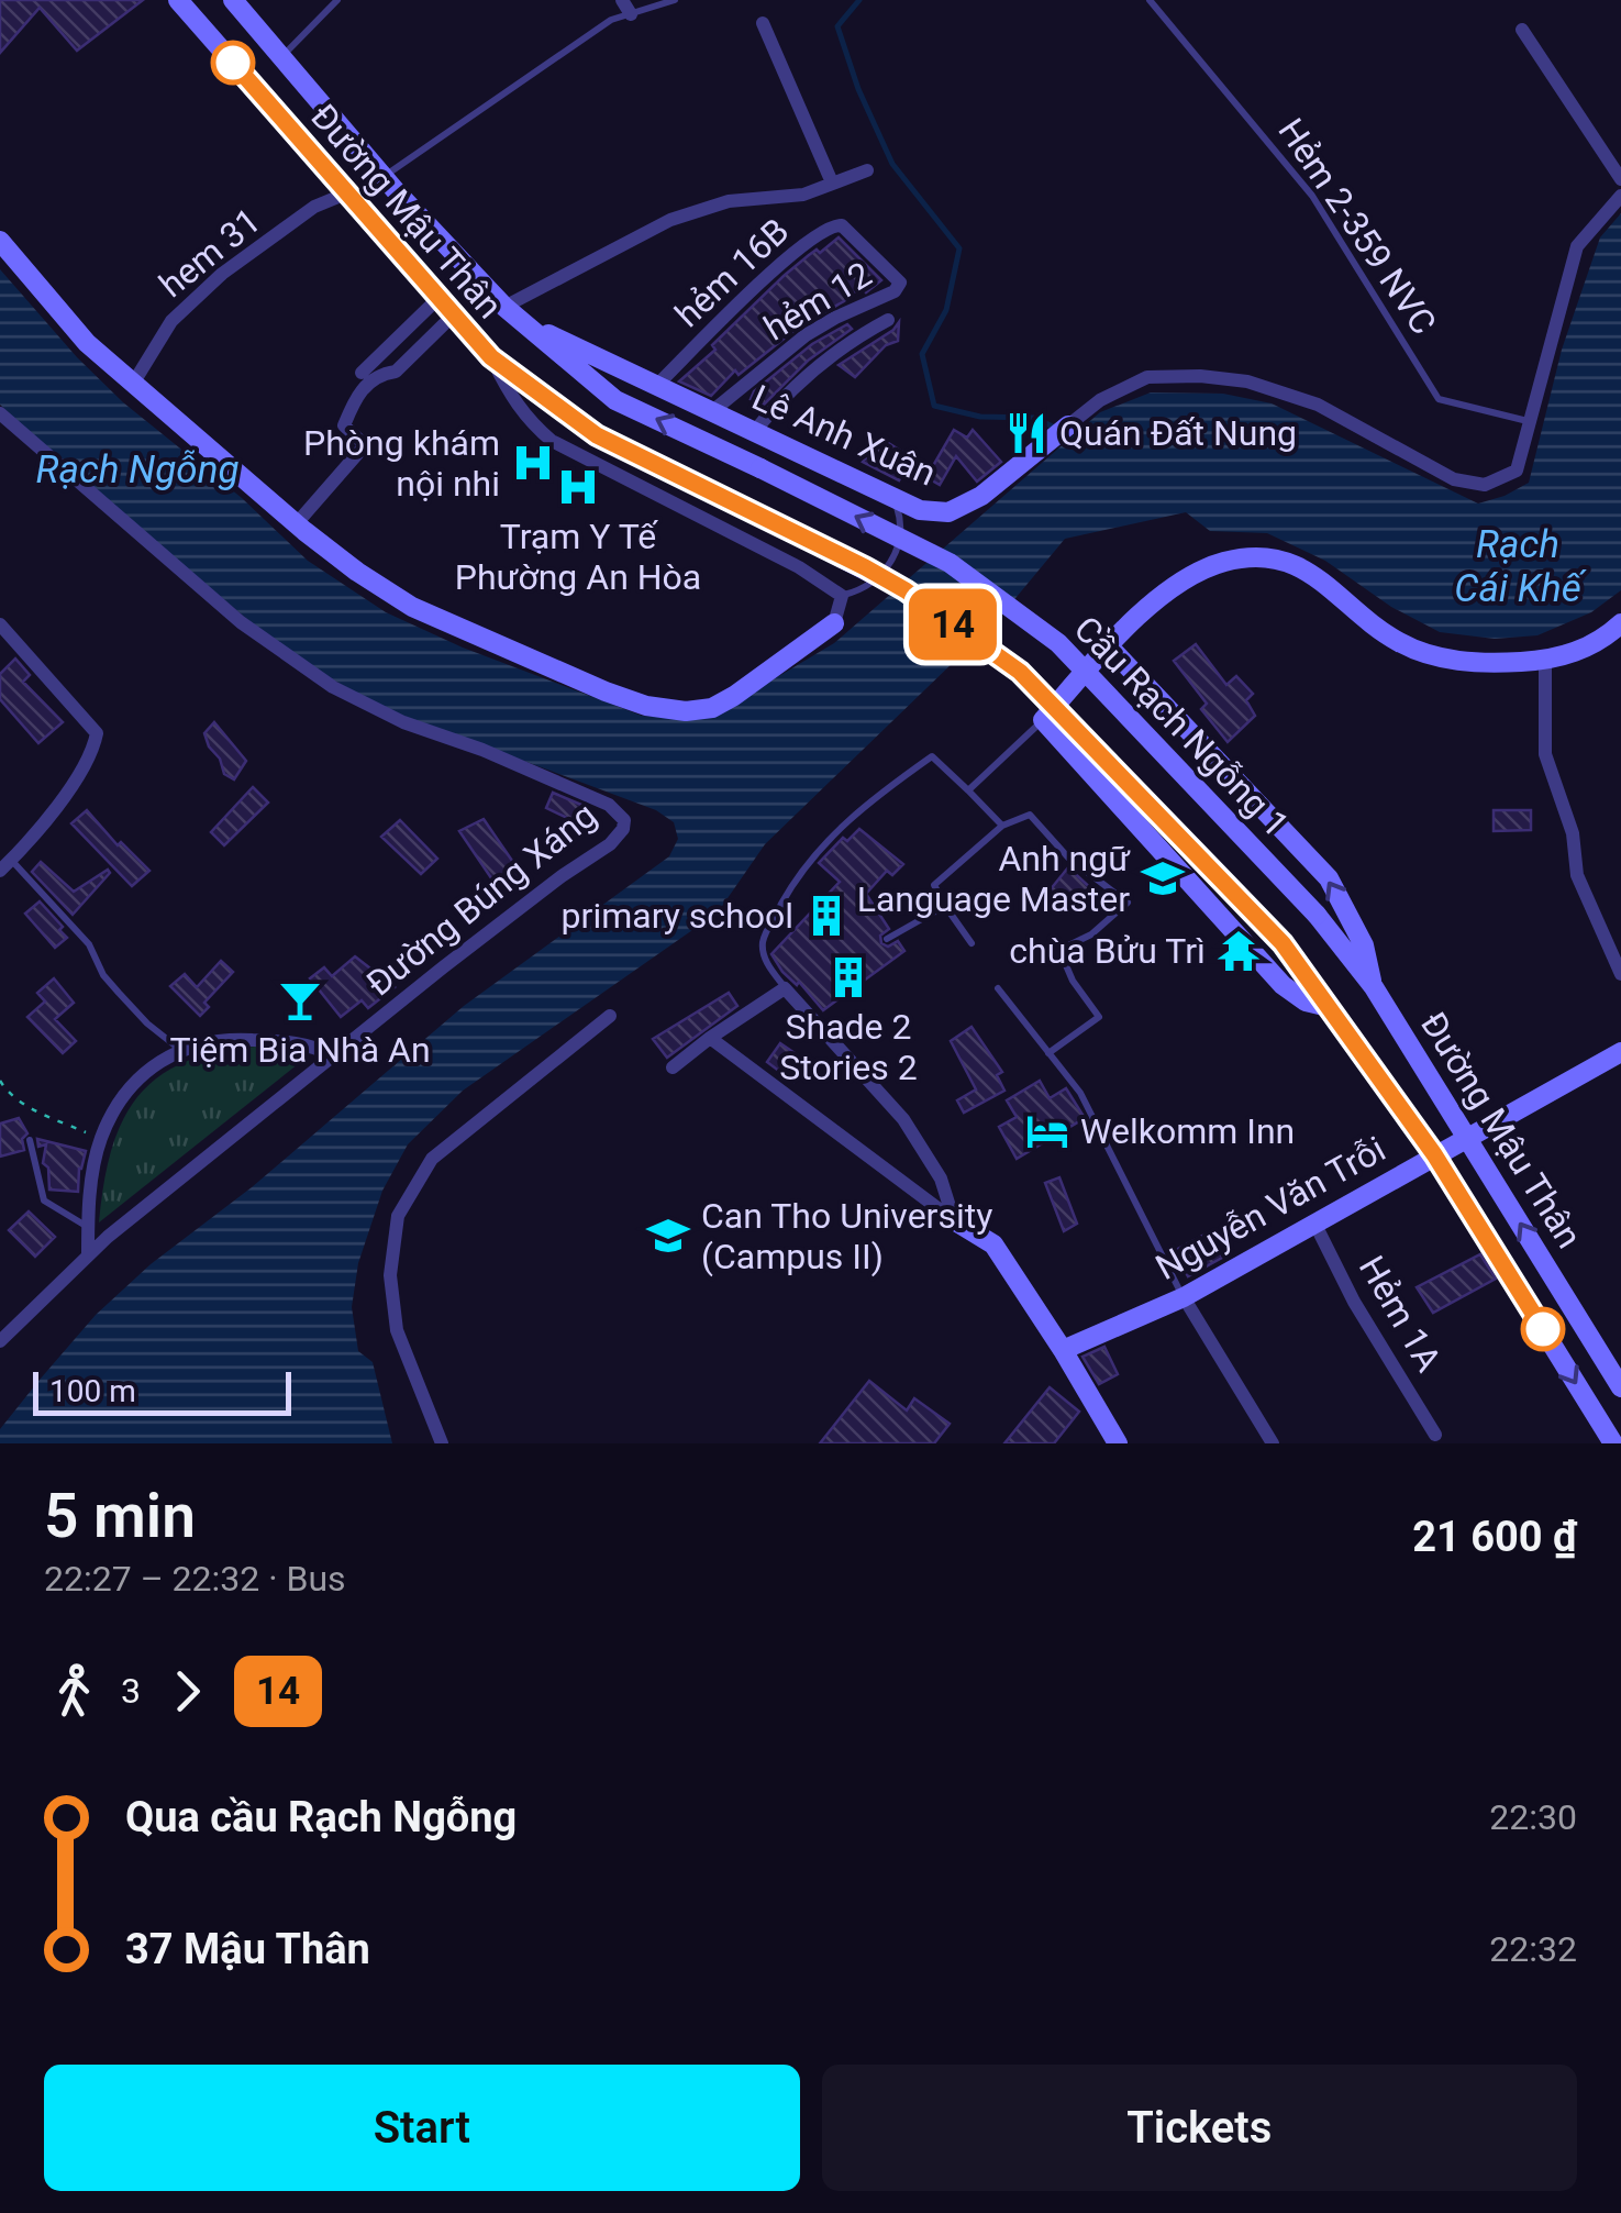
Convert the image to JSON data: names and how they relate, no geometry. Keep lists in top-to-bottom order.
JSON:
{
  "streets": {
    "main road": [
      "Đường Mậu Thân",
      "Lê Anh Xuân",
      "Cầu Rạch Ngỗng 1",
      "Nguyễn Văn Trỗi"
    ],
    "street": [
      "hem 31",
      "hẻm 16B",
      "hẻm 12",
      "Đường Búng Xáng",
      "Hẻm 1A"
    ],
    "lane": ["Hẻm 2-359 NVC"]
  },
  "crossings": [
    ["Đường Mậu Thân", "hem 31"],
    ["Đường Mậu Thân", "Lê Anh Xuân"],
    ["Đường Mậu Thân", "Cầu Rạch Ngỗng 1"],
    ["Đường Mậu Thân", "Nguyễn Văn Trỗi"],
    ["Hẻm 2-359 NVC", "Lê Anh Xuân"],
    ["hẻm 16B", "hẻm 12"],
    ["hẻm 16B", "Lê Anh Xuân"],
    ["hẻm 12", "Lê Anh Xuân"],
    ["Nguyễn Văn Trỗi", "Hẻm 1A"]
  ],
  "water": ["Rạch Ngỗng", "Rạch Cái Khế"],
  "places": {
    "restaurant": ["Quán Đất Nung"],
    "hospital": ["Phòng khám nội nhi", "Trạm Y Tế Phường An Hòa"],
    "school or university": ["Anh ngữ Language Master", "Can Tho University (Campus II)"],
    "building": ["primary school", "Shade 2 Stories 2"],
    "temple": ["chùa Bửu Trì"],
    "bar": ["Tiệm Bia Nhà An"],
    "hotel": ["Welkomm Inn"]
  },
  "lines": ["bus line 14"],
  "scale_bar": "100 m",
  "page": {
    "on_map": "14",
    "scale": "100 m",
    "heading": ["5 min", "22:27 – 22:32 · Bus", "21 600 ₫"],
    "legs": ["3", "14"],
    "list": [
      {
        "name": "Qua cầu Rạch Ngỗng",
        "value": "22:30"
      },
      {
        "name": "37 Mậu Thân",
        "value": "22:32"
      }
    ],
    "buttons": ["Start", "Tickets"]
  }
}
